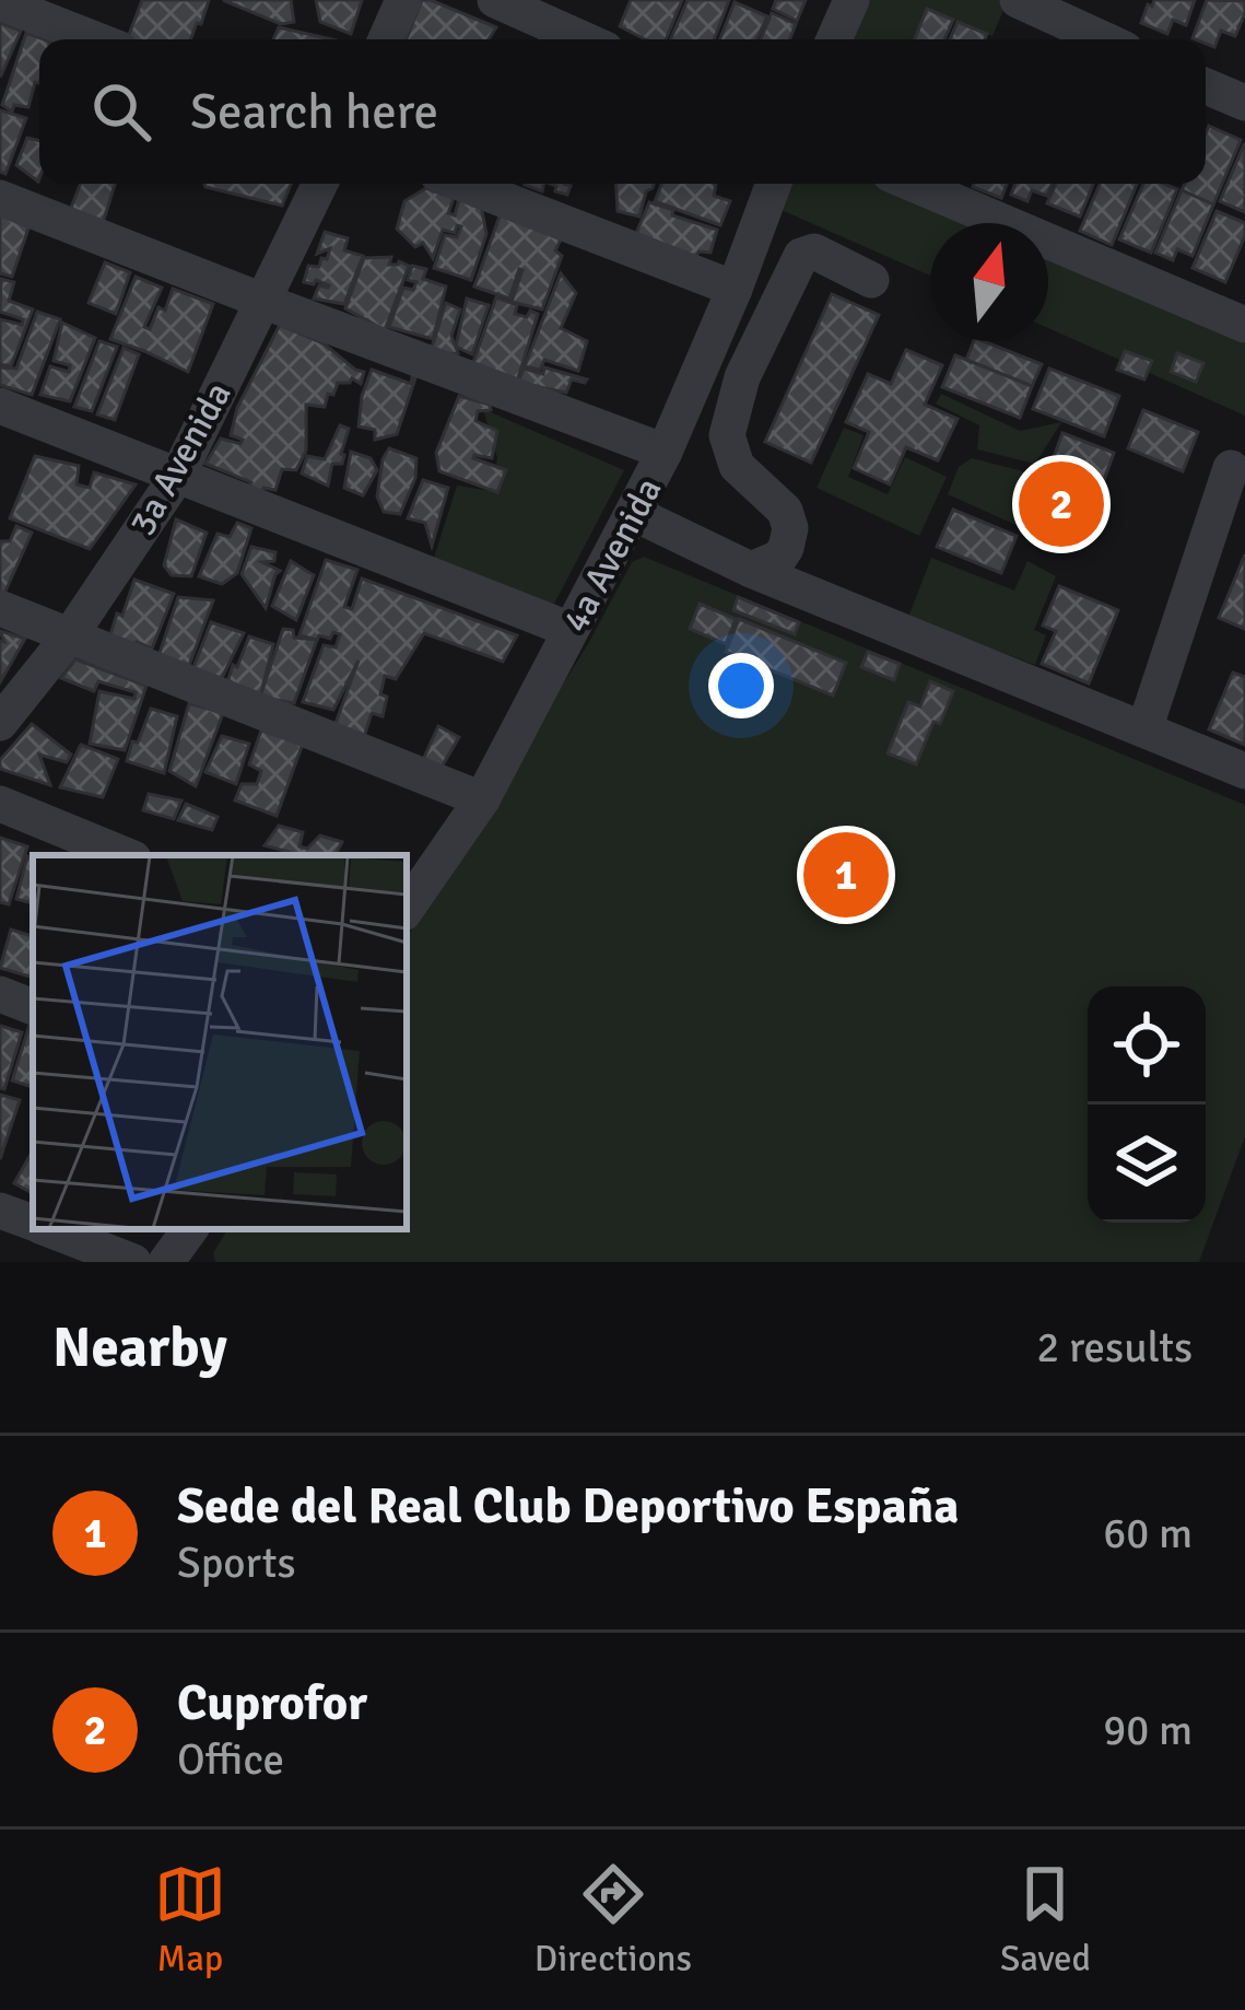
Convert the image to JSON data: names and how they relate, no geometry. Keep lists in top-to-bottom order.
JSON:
{
  "streets": {
    "street": ["3a Avenida", "4a Avenida"]
  },
  "north": "top",
  "page": {
    "search": "Search here",
    "pins": ["2", "1"],
    "heading": ["Nearby", "2 results"],
    "list": [
      {
        "mark": "1",
        "name": "Sede del Real Club Deportivo España",
        "note": "Sports",
        "value": "60 m"
      },
      {
        "mark": "2",
        "name": "Cuprofor",
        "note": "Office",
        "value": "90 m"
      }
    ],
    "nav": ["Map", "Directions", "Saved"]
  }
}
